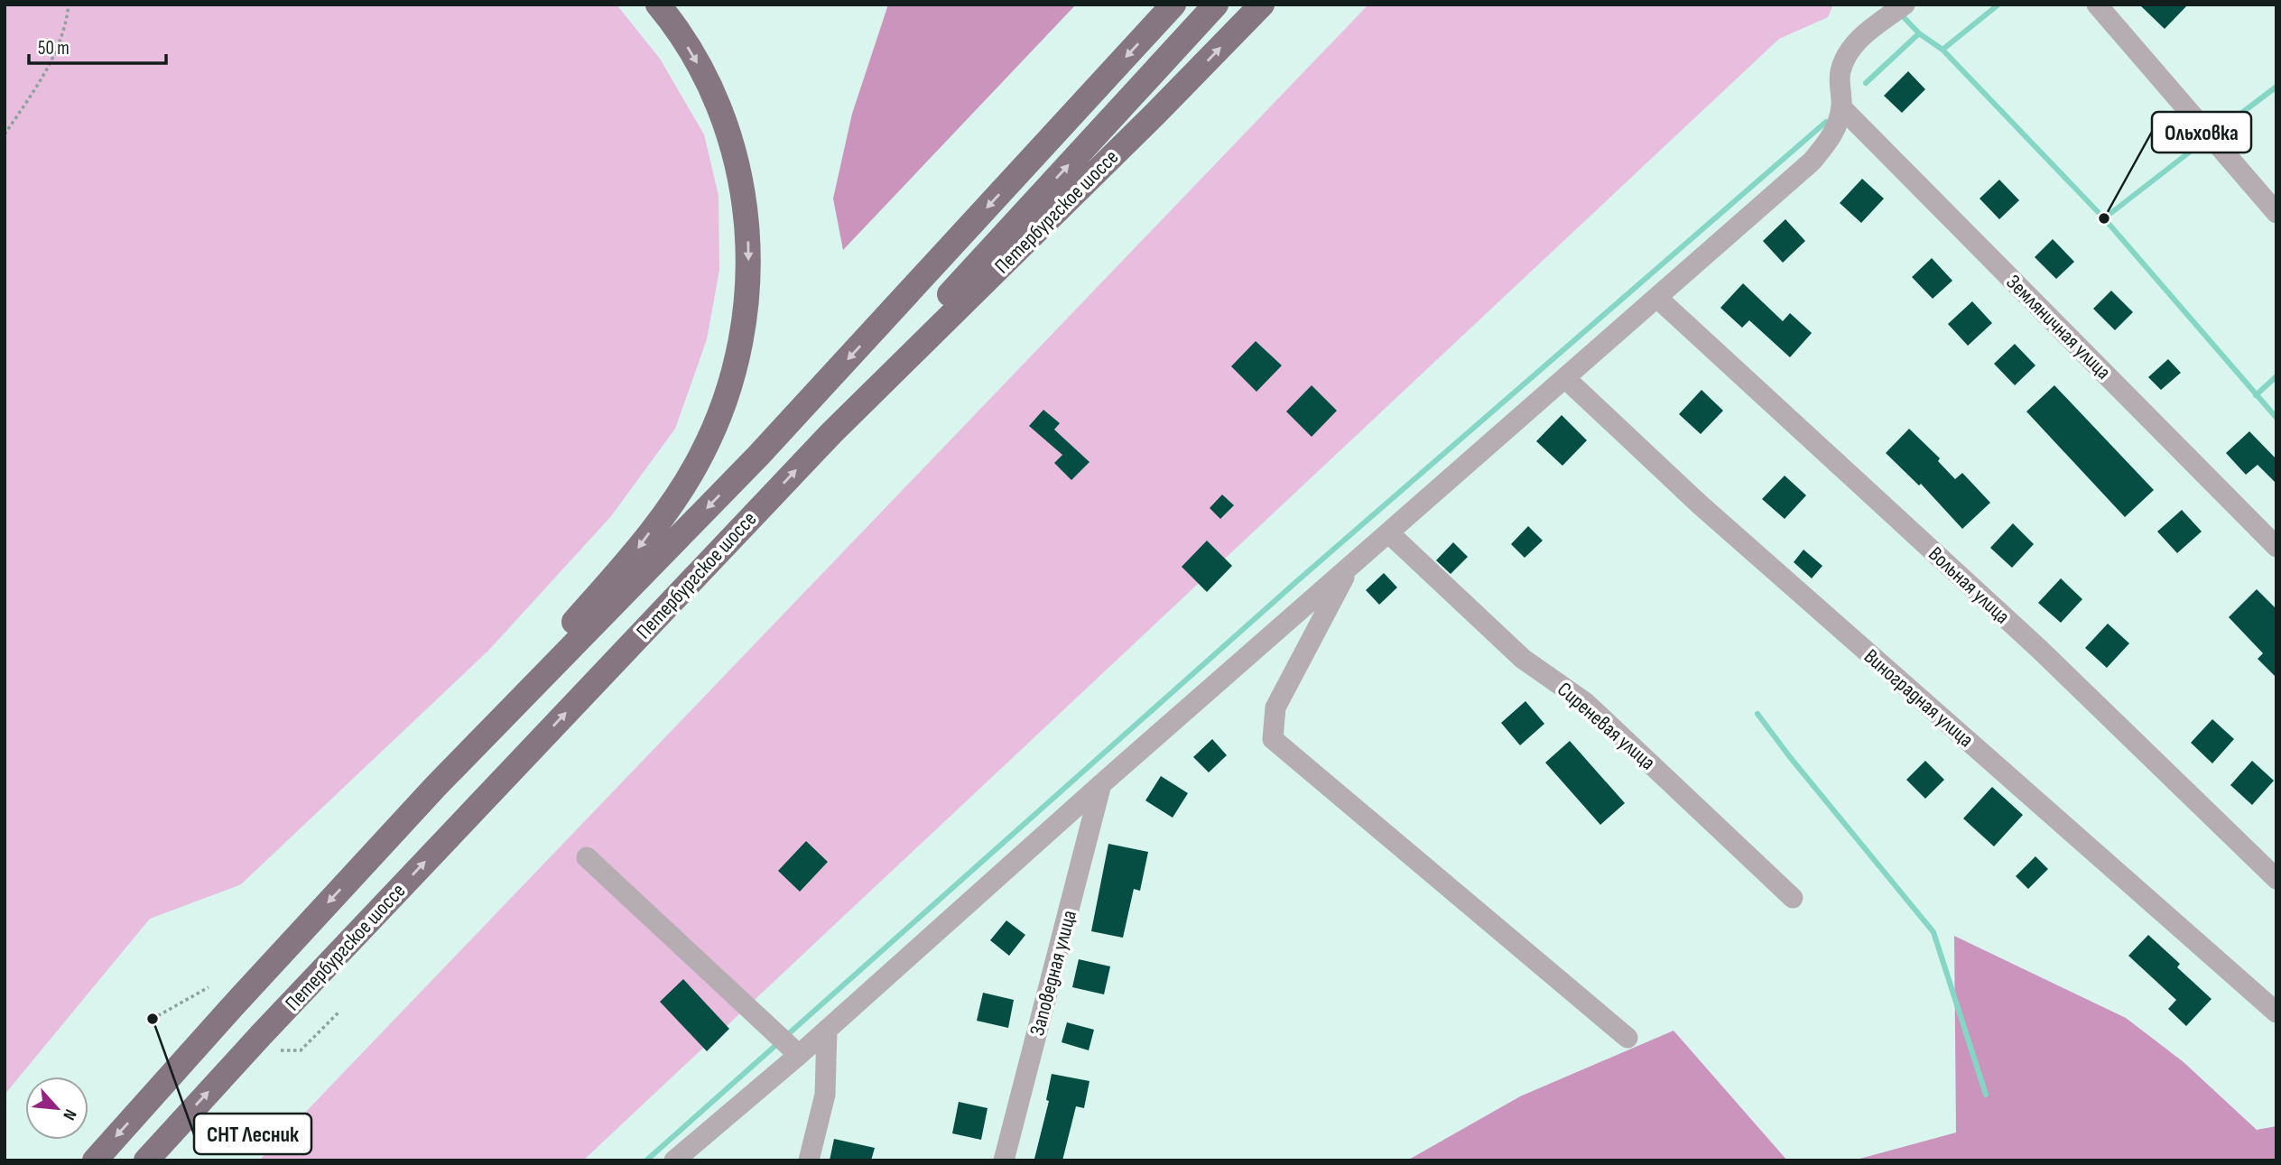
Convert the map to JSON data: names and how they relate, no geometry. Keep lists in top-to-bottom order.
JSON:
{
  "streets": {
    "main road": ["Петербургское шоссе"],
    "street": [
      "Земляничная улица",
      "Вольная улица",
      "Виноградная улица",
      "Сиреневая улица",
      "Заповедная улица"
    ]
  },
  "places": ["Ольховка", "СНТ Лесник"],
  "scale_bar": "50 m",
  "north": "bottom right"
}
